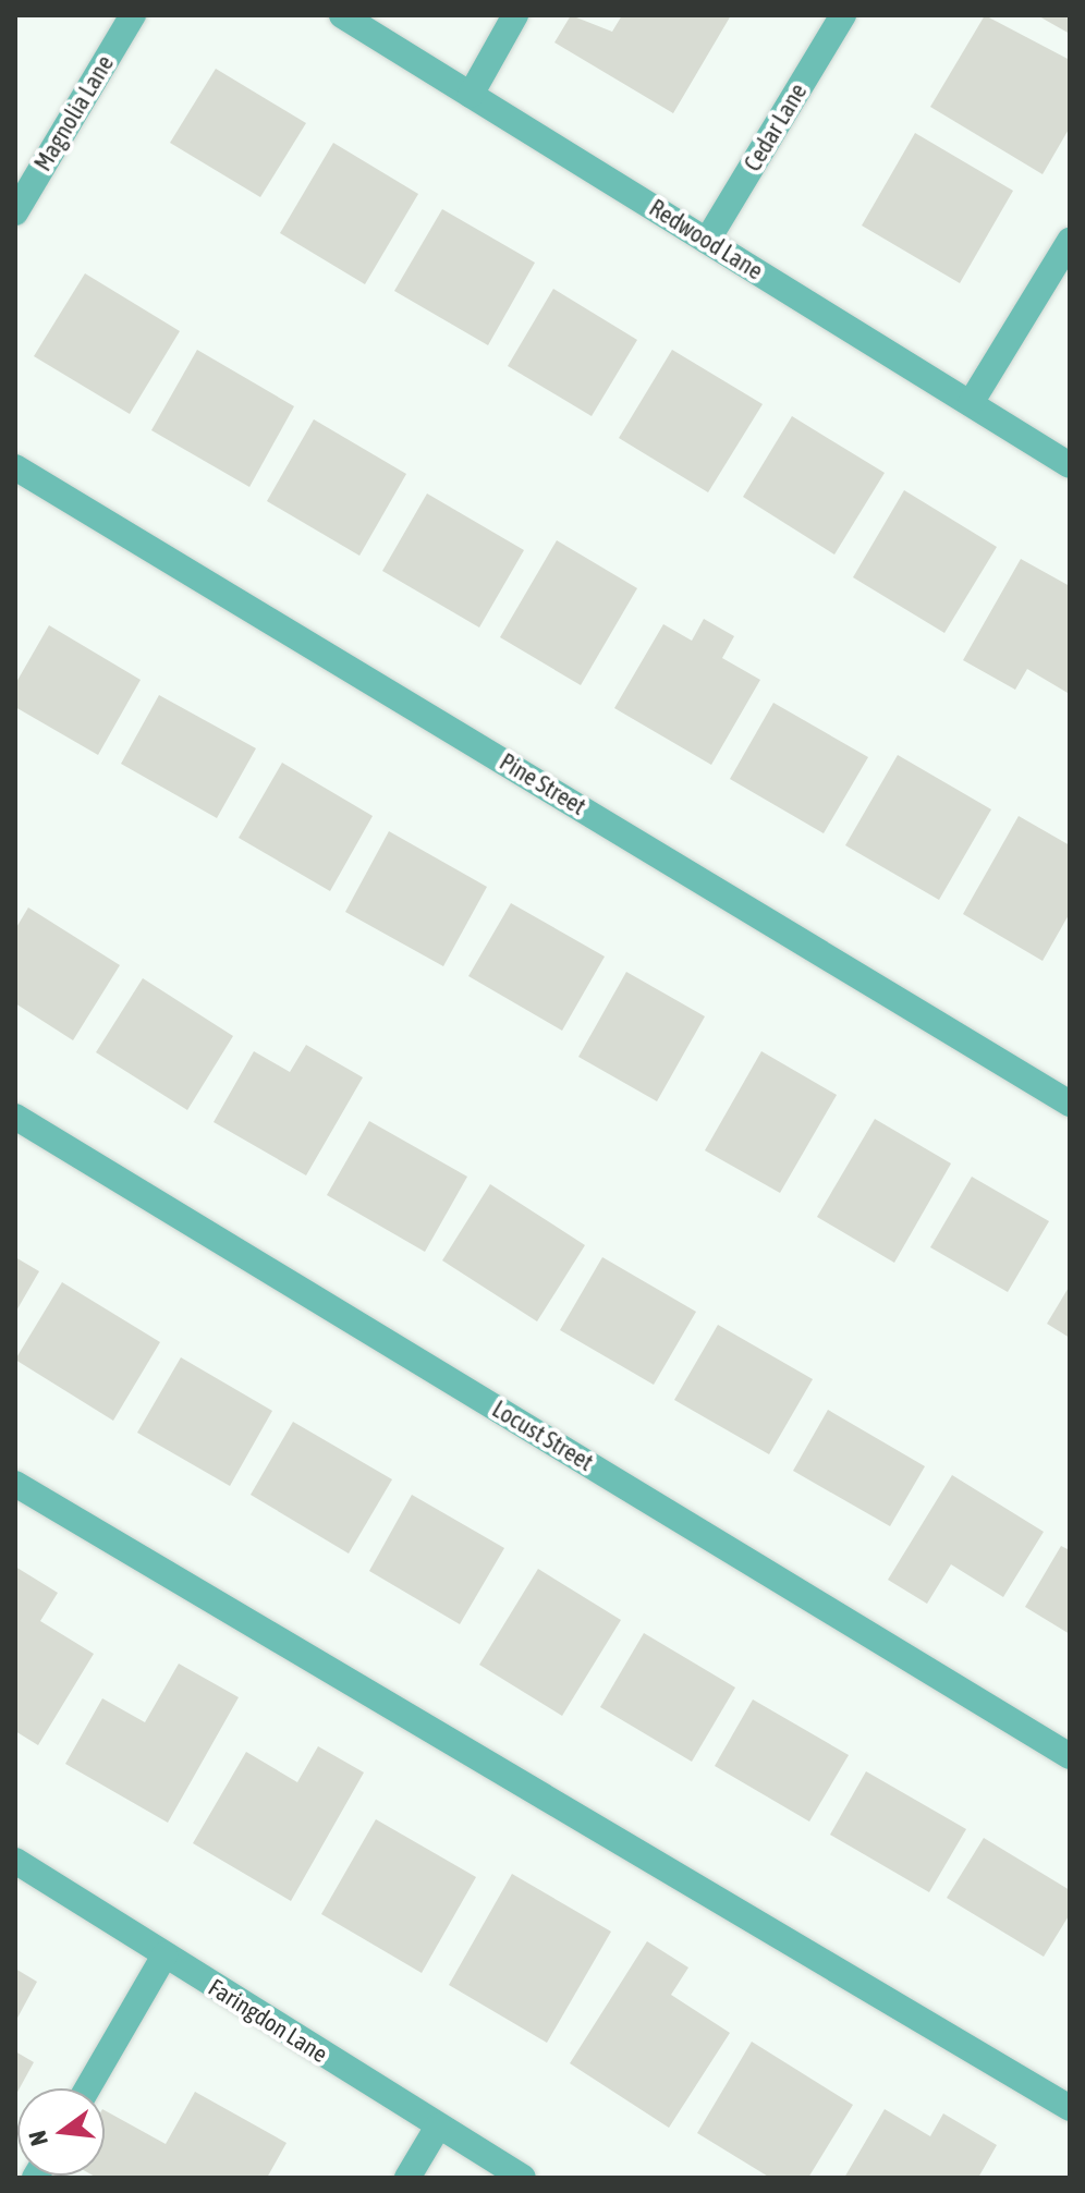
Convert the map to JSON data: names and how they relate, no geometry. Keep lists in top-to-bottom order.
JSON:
{
  "streets": {
    "street": [
      "Magnolia Lane",
      "Cedar Lane",
      "Redwood Lane",
      "Pine Street",
      "Locust Street",
      "Faringdon Lane"
    ]
  },
  "crossings": [
    ["Cedar Lane", "Redwood Lane"]
  ],
  "north": "left"
}
